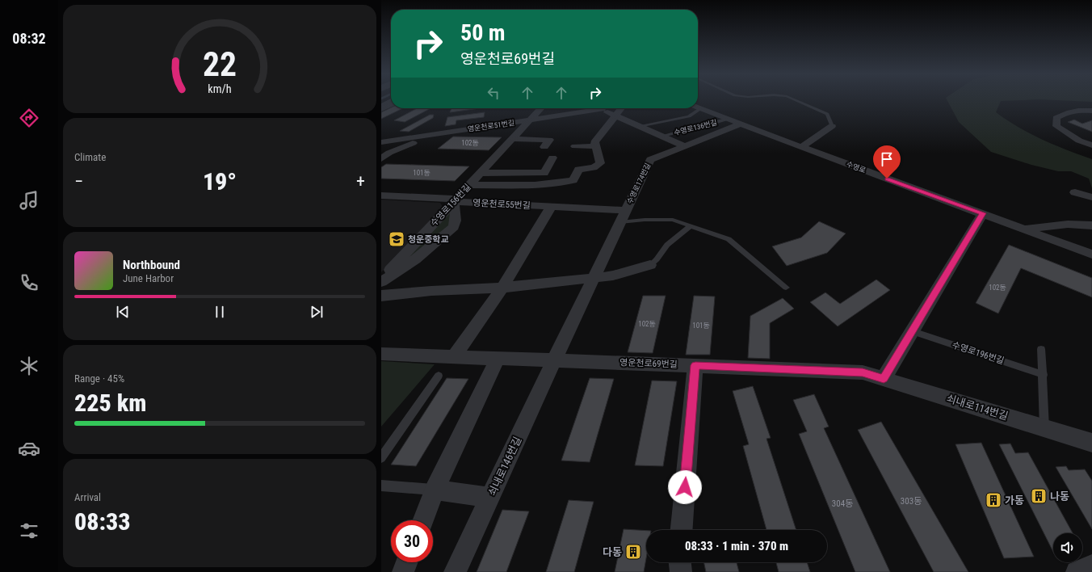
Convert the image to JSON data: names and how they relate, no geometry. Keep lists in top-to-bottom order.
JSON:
{
  "streets": {
    "street": [
      "영운천로51번길",
      "수영로136번길",
      "수영로",
      "수영로174번길",
      "영운천로55번길",
      "수영로156번길",
      "영운천로69번길",
      "쇠내로114번길",
      "쇠내로146번길"
    ],
    "lane": ["수영로196번길"]
  },
  "crossings": [
    ["영운천로51번길", "수영로156번길"],
    ["수영로136번길", "수영로"],
    ["수영로136번길", "수영로174번길"],
    ["수영로", "수영로174번길"],
    ["수영로174번길", "영운천로55번길"],
    ["수영로174번길", "영운천로69번길"],
    ["수영로174번길", "쇠내로146번길"],
    ["영운천로55번길", "수영로156번길"],
    ["영운천로69번길", "쇠내로114번길"],
    ["영운천로69번길", "쇠내로146번길"]
  ],
  "places": {
    "school or university": ["청운중학교"],
    "building": ["나동", "가동", "다동"]
  },
  "house_numbers": [
    "102동",
    "101동",
    "102동",
    "102동",
    "101동",
    "303동",
    "304동"
  ],
  "page": {
    "tabs": "08:32",
    "turn": ["50 m", "영운천로69번길"],
    "tile": [
      "Climate",
      ["Range · 45%", "225 km"],
      ["Arrival", "08:33"]
    ],
    "heat": ["−", "19°", "+"],
    "song": ["Northbound", "June Harbor"],
    "limit": "30",
    "trip": "08:33 · 1 min · 370 m",
    "gauge": ["22", "km/h"]
  }
}
